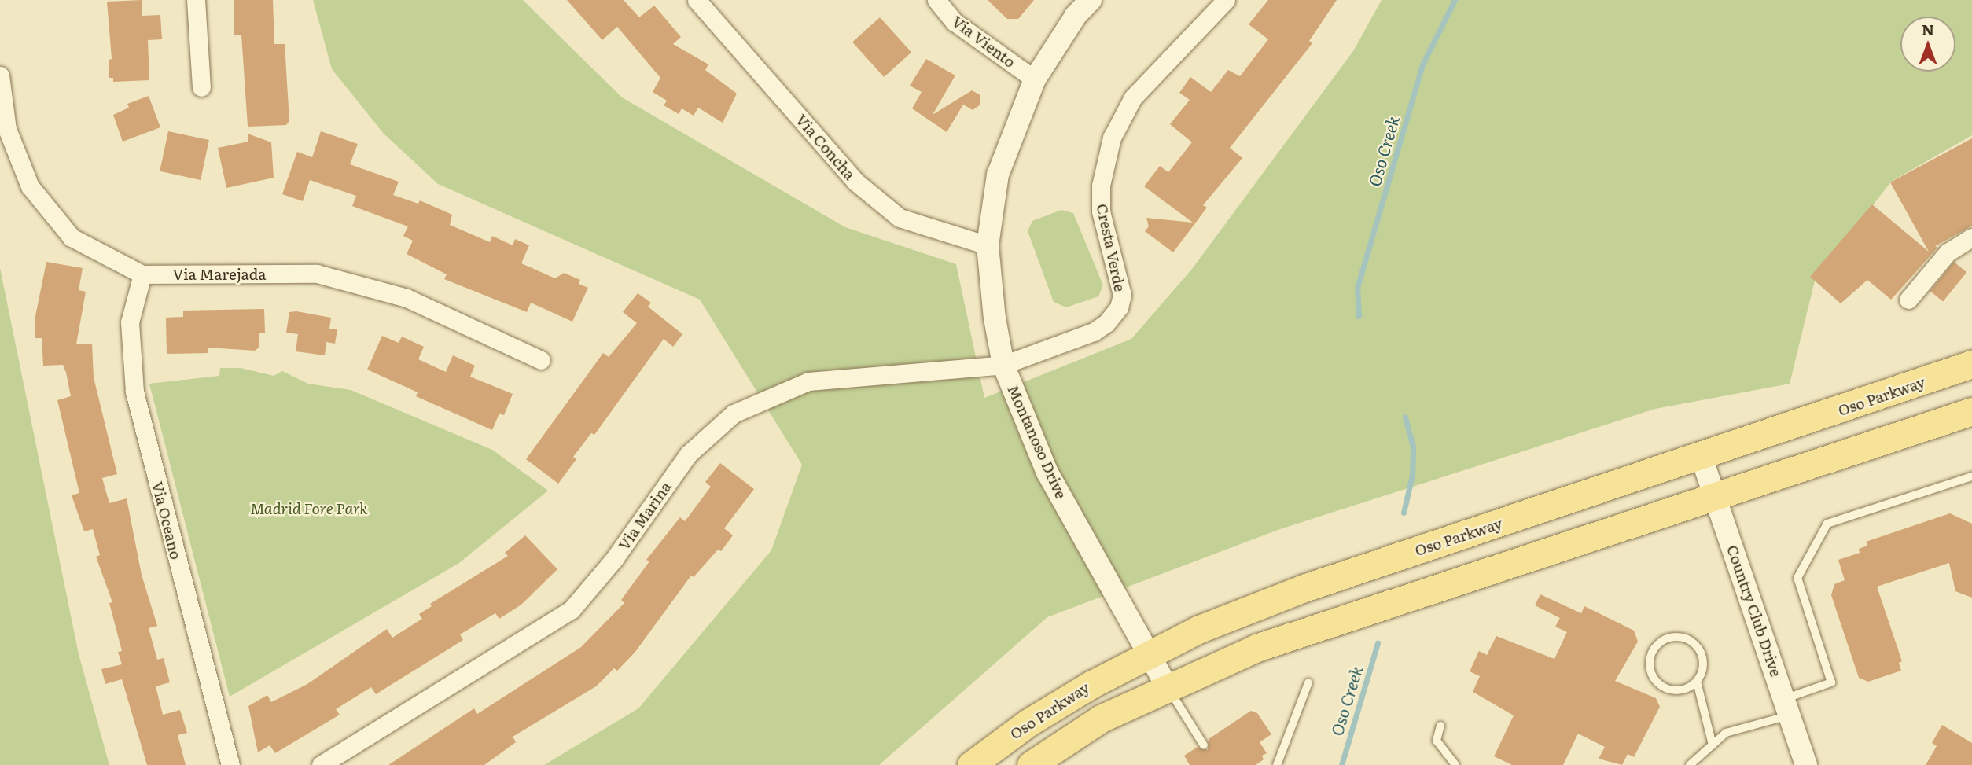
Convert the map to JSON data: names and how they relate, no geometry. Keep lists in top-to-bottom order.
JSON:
{
  "streets": {
    "main road": ["Oso Parkway"],
    "street": [
      "Via Viento",
      "Via Concha",
      "Cresta Verde",
      "Via Marejada",
      "Montanoso Drive",
      "Via Marina",
      "Via Oceano",
      "Country Club Drive"
    ]
  },
  "crossings": [
    ["Via Viento", "Montanoso Drive"],
    ["Via Concha", "Montanoso Drive"],
    ["Cresta Verde", "Montanoso Drive"],
    ["Cresta Verde", "Via Marina"],
    ["Via Marejada", "Via Oceano"],
    ["Oso Parkway", "Montanoso Drive"],
    ["Oso Parkway", "Country Club Drive"],
    ["Montanoso Drive", "Via Marina"]
  ],
  "water": ["Oso Creek"],
  "parks": ["Madrid Fore Park"],
  "north": "top"
}
